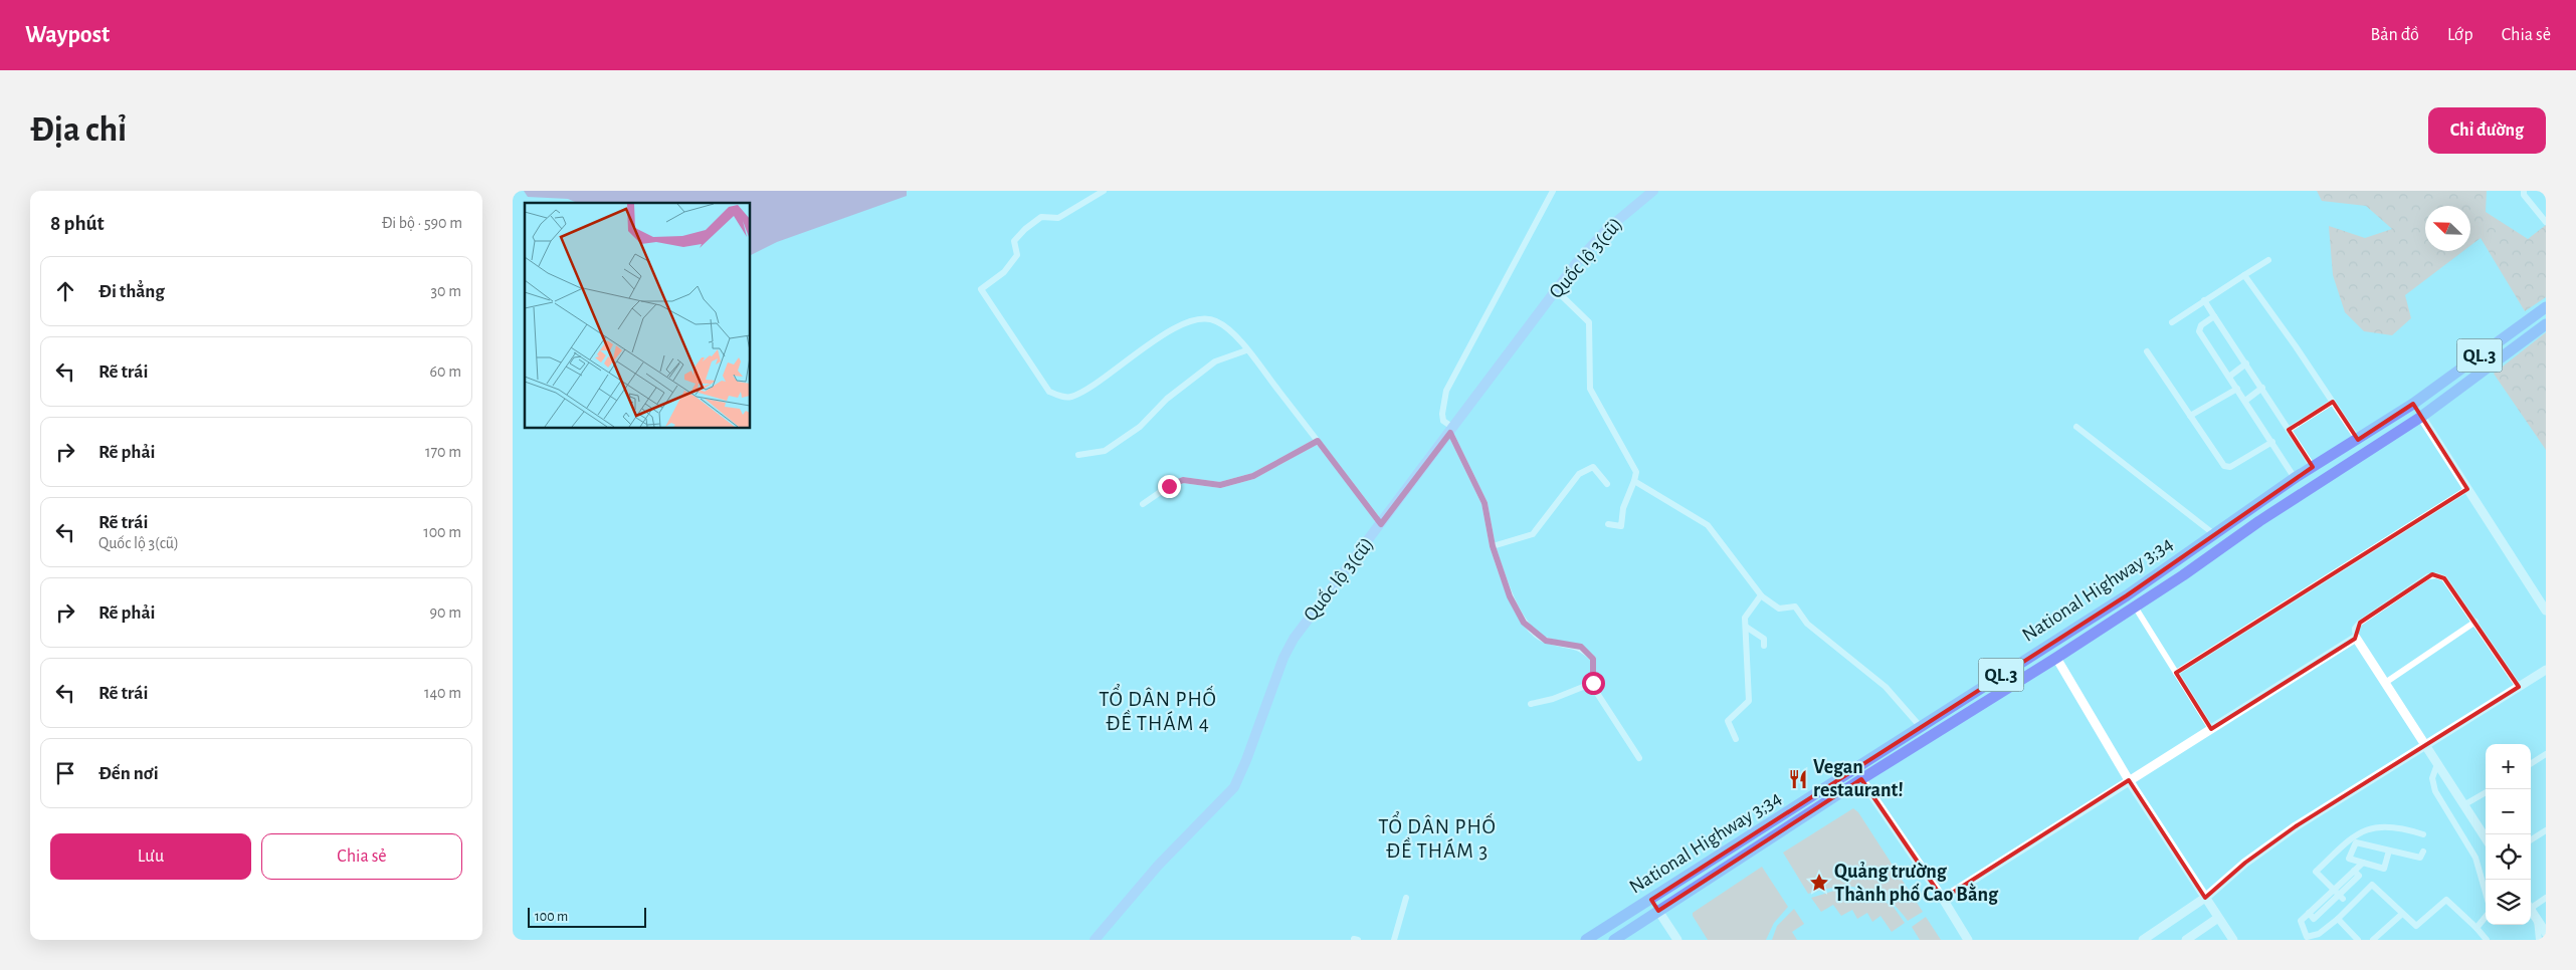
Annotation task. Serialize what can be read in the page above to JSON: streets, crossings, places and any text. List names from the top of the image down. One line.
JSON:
{"streets":{"highway":["QL.3","National Highway 3;34"],"main road":["Quốc lộ 3(cũ)"]},"districts":["TỔ DÂN PHỐ ĐỀ THÁM 4","TỔ DÂN PHỐ ĐỀ THÁM 3"],"places":{"restaurant":["Vegan restaurant!"],"place":["Quảng trường Thành phố Cao Bằng"]},"scale_bar":"100 m","north":"top left","page":{"header":"Waypost","nav":["Bản đồ","Lớp","Chia sẻ"],"buttons":["Chỉ đường",["Lưu","Chia sẻ"]],"title":"Địa chỉ","heading":["8 phút","Đi bộ · 590 m"],"list":[["Đi thẳng","30 m"],["Rẽ trái","60 m"],["Rẽ phải","170 m"],["Rẽ trái","Quốc lộ 3(cũ)","100 m"],["Rẽ phải","90 m"],["Rẽ trái","140 m"],"Đến nơi"],"map_buttons":["+","−"],"scale":"100 m"}}
